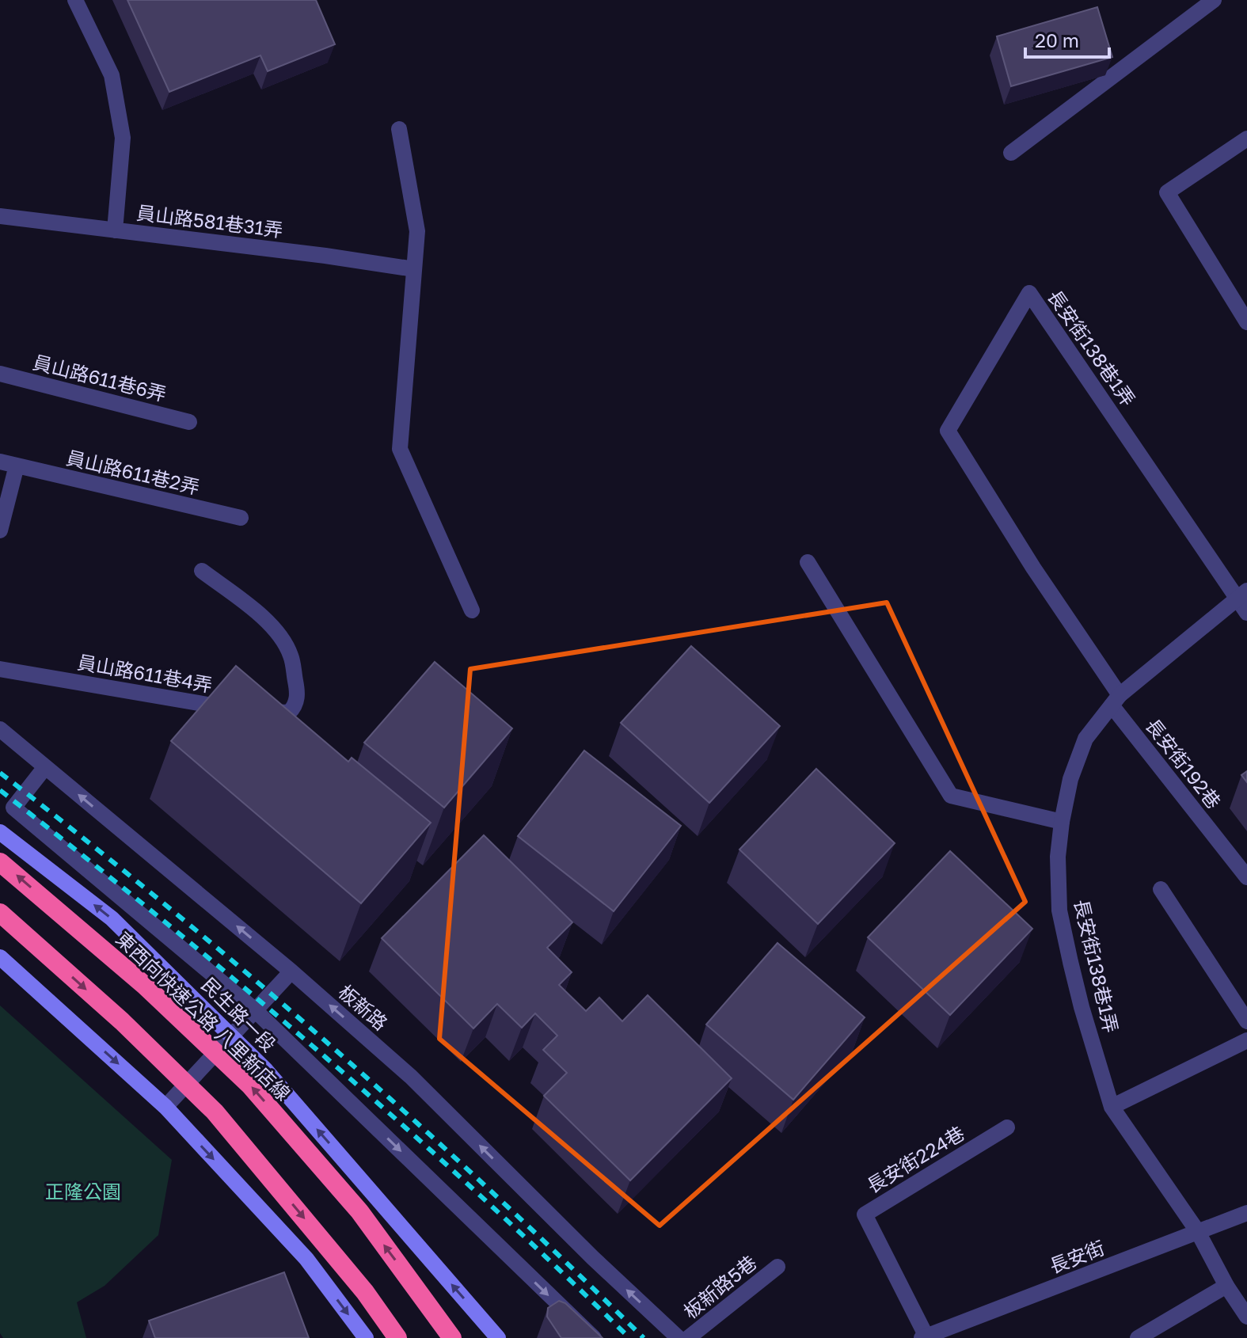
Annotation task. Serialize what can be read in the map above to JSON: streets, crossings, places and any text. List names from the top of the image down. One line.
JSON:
{"streets":{"highway":["東西向快速公路 八里新店線"],"main road":["民生路一段"],"street":["員山路581巷31弄","長安街138巷1弄","員山路611巷6弄","員山路611巷2弄","員山路611巷4弄","長安街192巷","板新路","長安街224巷","長安街","板新路5巷"]},"crossings":[["長安街138巷1弄","長安街192巷"],["長安街138巷1弄","長安街"],["長安街224巷","長安街"]],"parks":["正隆公園"],"scale_bar":"20 m"}
